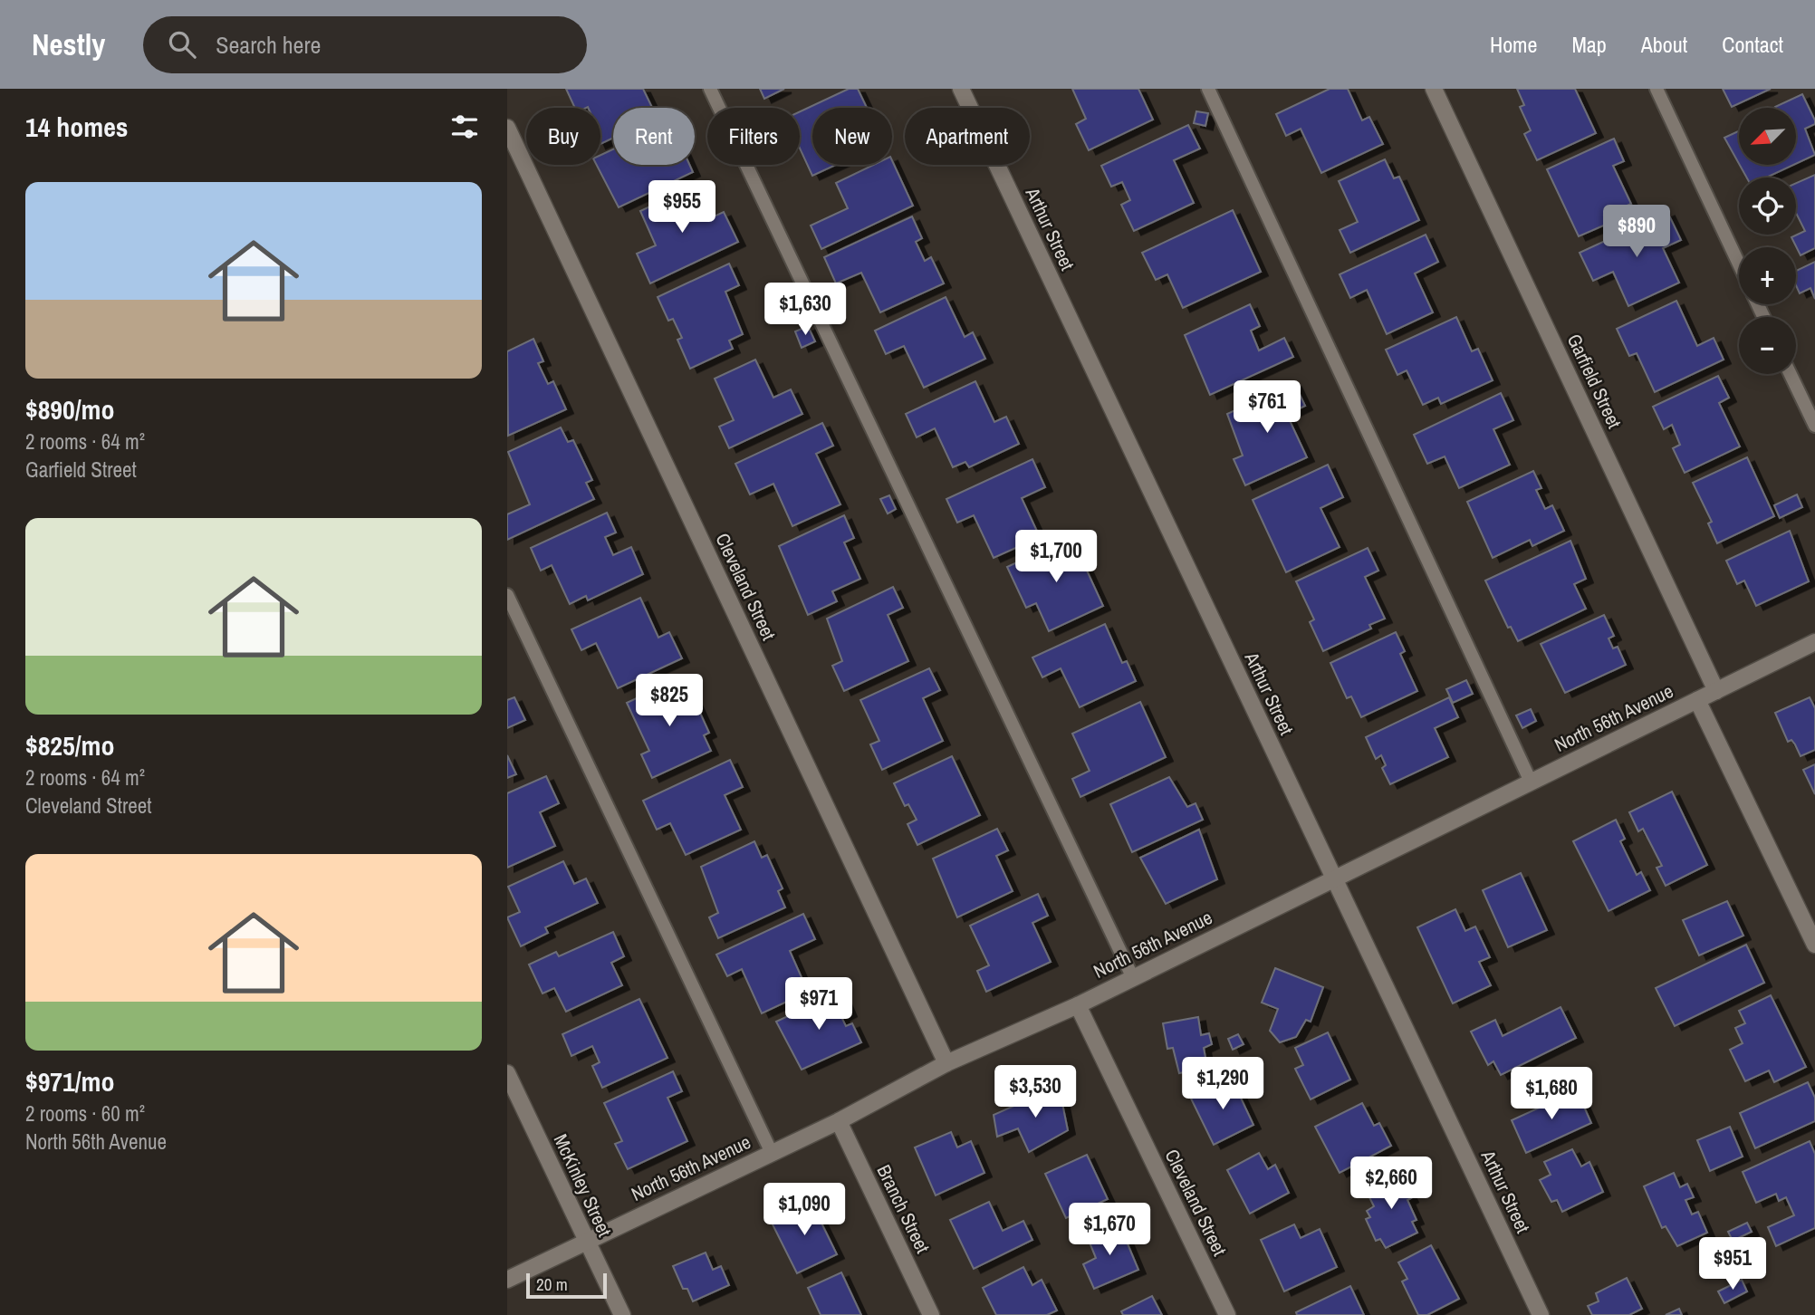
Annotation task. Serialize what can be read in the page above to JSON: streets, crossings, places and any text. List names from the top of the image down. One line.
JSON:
{"streets":{"street":["Arthur Street","Garfield Street","Cleveland Street","North 56th Avenue","McKinley Street","Branch Street"]},"crossings":[["Arthur Street","North 56th Avenue"],["Garfield Street","North 56th Avenue"],["Cleveland Street","North 56th Avenue"],["North 56th Avenue","McKinley Street"],["North 56th Avenue","Branch Street"]],"scale_bar":"20 m","north":"bottom left","page":{"header":"Nestly","search":"Search here","nav":["Home","Map","About","Contact"],"heading":"14 homes","map_buttons":["+","−"],"chip":["Buy","Rent","Filters","New","Apartment"],"list":[{"name":"$890/mo","note":"2 rooms · 64 m² · Garfield Street"},{"name":"$825/mo","note":"2 rooms · 64 m² · Cleveland Street"},{"name":"$971/mo","note":"2 rooms · 60 m² · North 56th Avenue"}],"price":["$955","$890","$1,630","$761","$1,700","$825","$971","$1,290","$3,530","$1,680","$2,660","$1,090","$1,670","$951"],"scale":"20 m"}}
